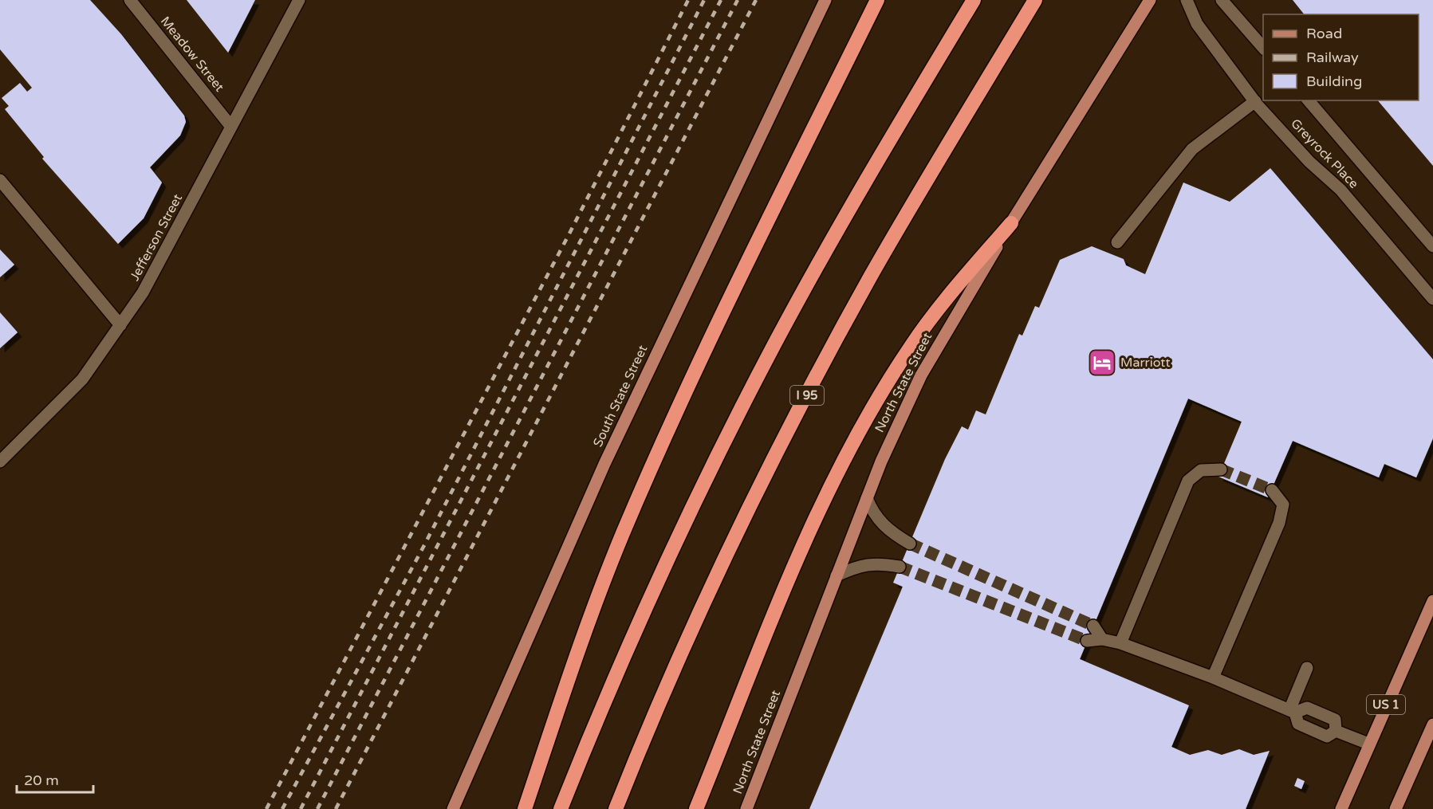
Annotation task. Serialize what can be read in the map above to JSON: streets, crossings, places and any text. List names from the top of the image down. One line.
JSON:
{"streets":{"highway":["I 95"],"main road":["North State Street","South State Street","US 1"],"street":["Meadow Street","Greyrock Place","Jefferson Street"]},"crossings":[["Meadow Street","Jefferson Street"]],"places":{"hotel":["Marriott"]},"legend":["Road","Railway","Building"],"scale_bar":"20 m"}
